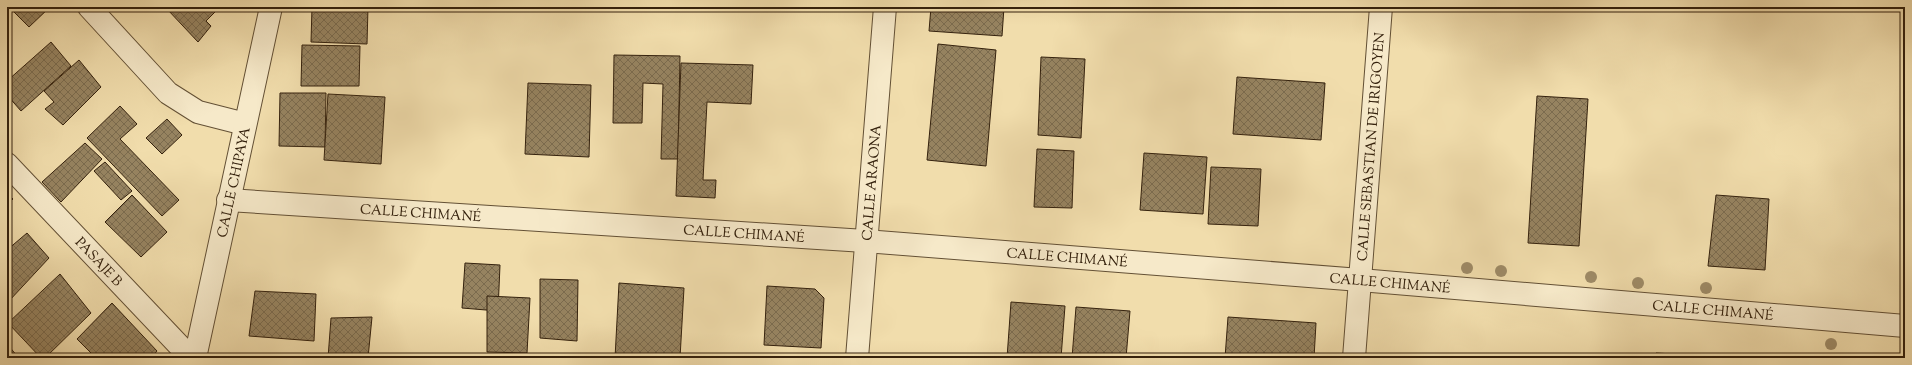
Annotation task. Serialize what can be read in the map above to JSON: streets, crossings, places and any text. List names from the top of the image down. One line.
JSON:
{"streets":{"street":["CALLE SEBASTIAN DE IRIGOYEN","CALLE CHIPAYA","CALLE ARAONA","CALLE CHIMANÉ","PASAJE B"]},"crossings":[["CALLE SEBASTIAN DE IRIGOYEN","CALLE CHIMANÉ"],["CALLE CHIPAYA","CALLE CHIMANÉ"],["CALLE ARAONA","CALLE CHIMANÉ"]]}
